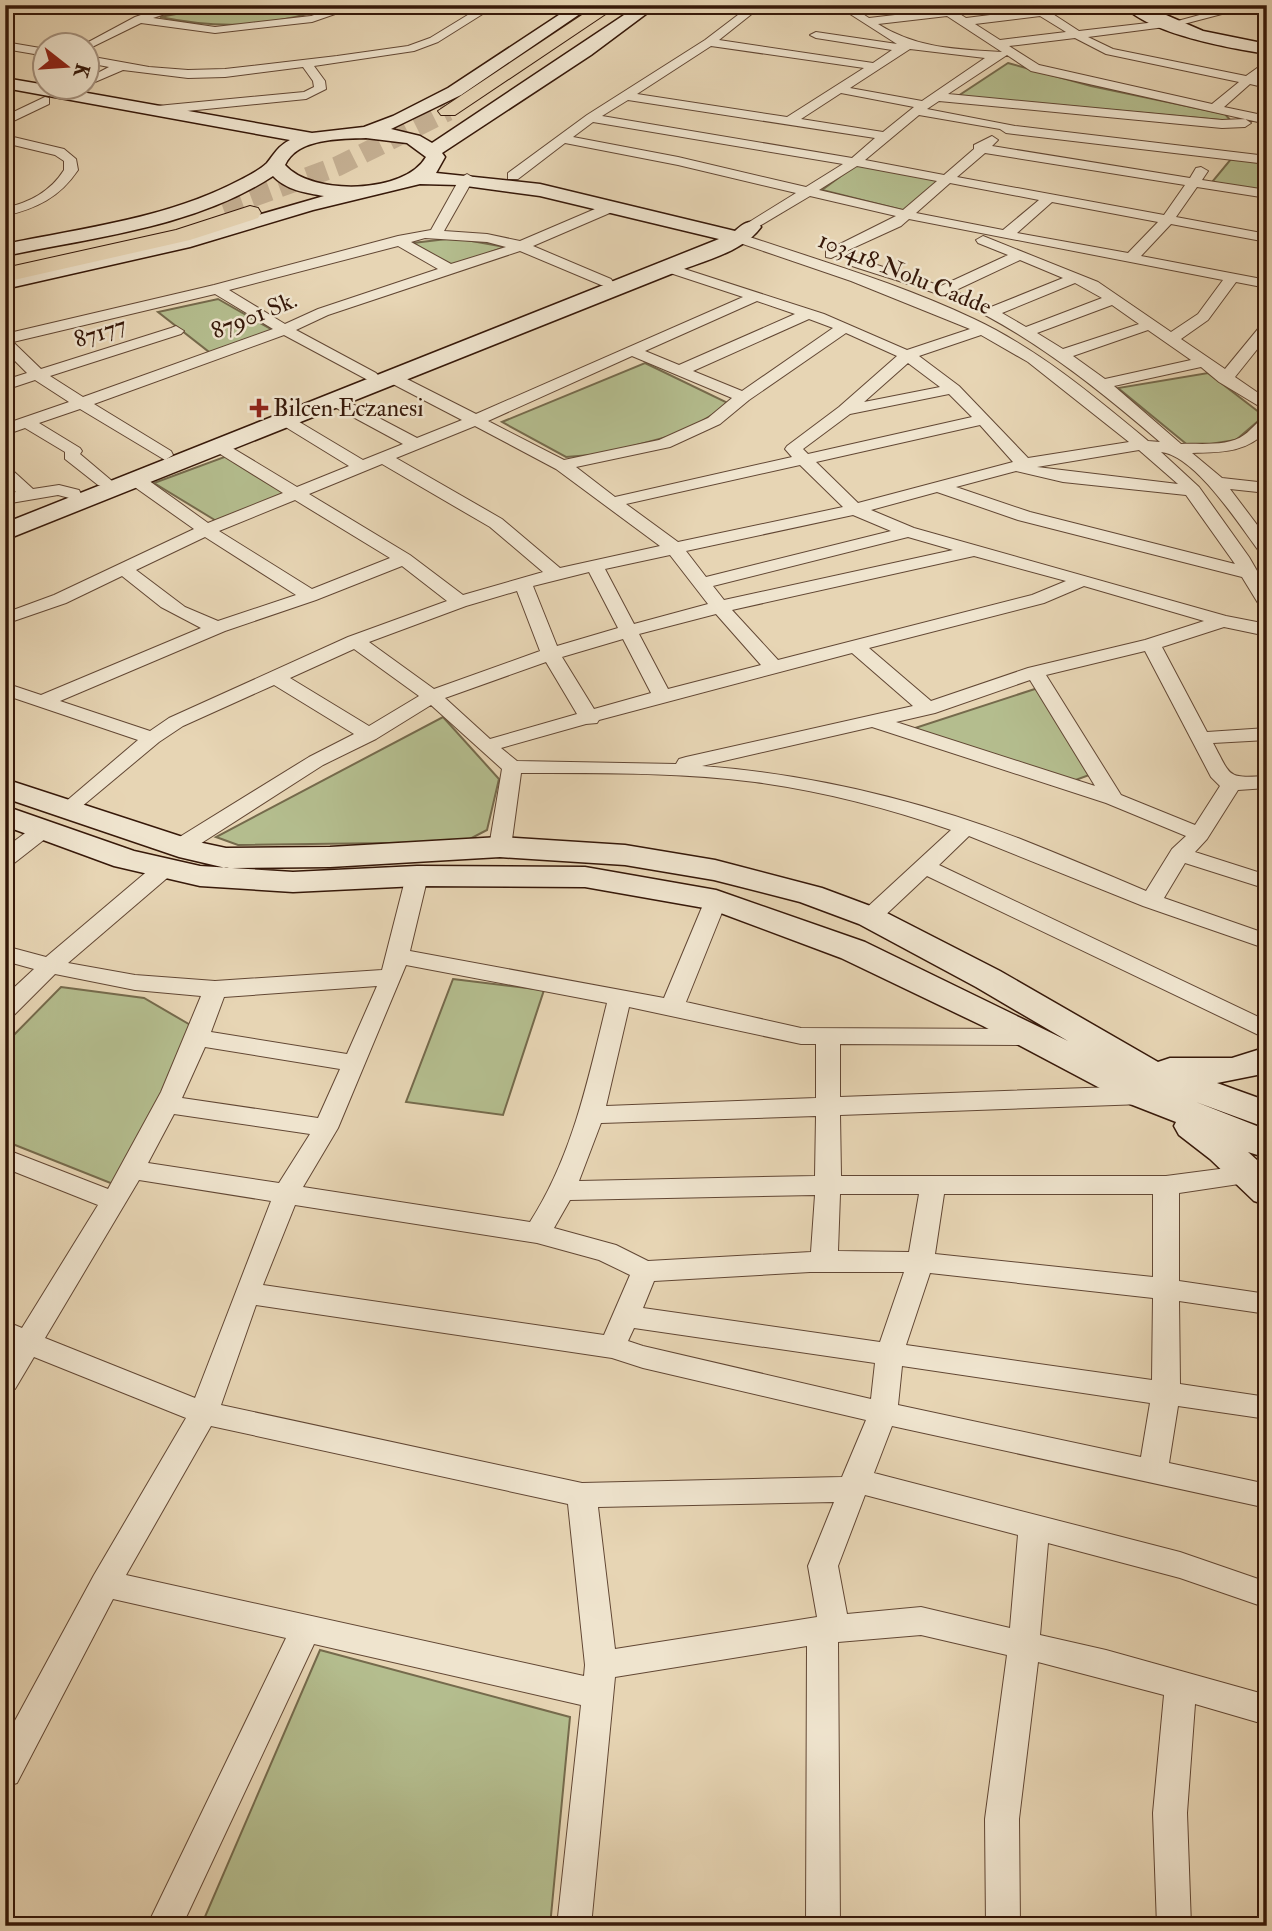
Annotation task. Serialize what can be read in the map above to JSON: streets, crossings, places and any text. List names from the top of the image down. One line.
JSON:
{"streets":{"street":["103418 Nolu Cadde","87901 Sk.","87177"]},"crossings":[["103418 Nolu Cadde","87901 Sk."]],"places":{"health":["Bilcen Eczanesi"]},"north":"right"}
